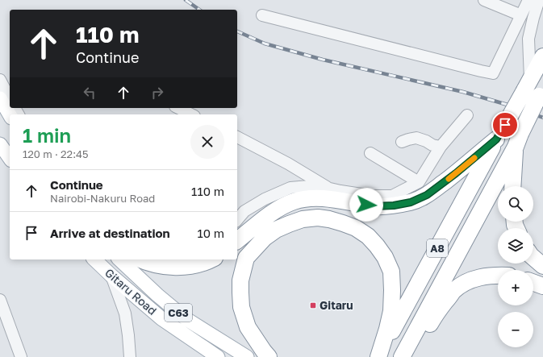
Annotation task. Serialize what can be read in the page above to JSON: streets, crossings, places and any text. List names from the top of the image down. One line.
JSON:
{"streets":{"highway":["A8"],"main road":["Gitaru Road","C63"]},"places":{"transit":["Gitaru"]},"page":{"turn":["110 m","Continue"],"heading":["1 min","120 m · 22:45"],"list":[{"name":"Continue","note":"Nairobi-Nakuru Road","value":"110 m"},{"name":"Arrive at destination","value":"10 m"}],"map_buttons":["+","−"]}}
